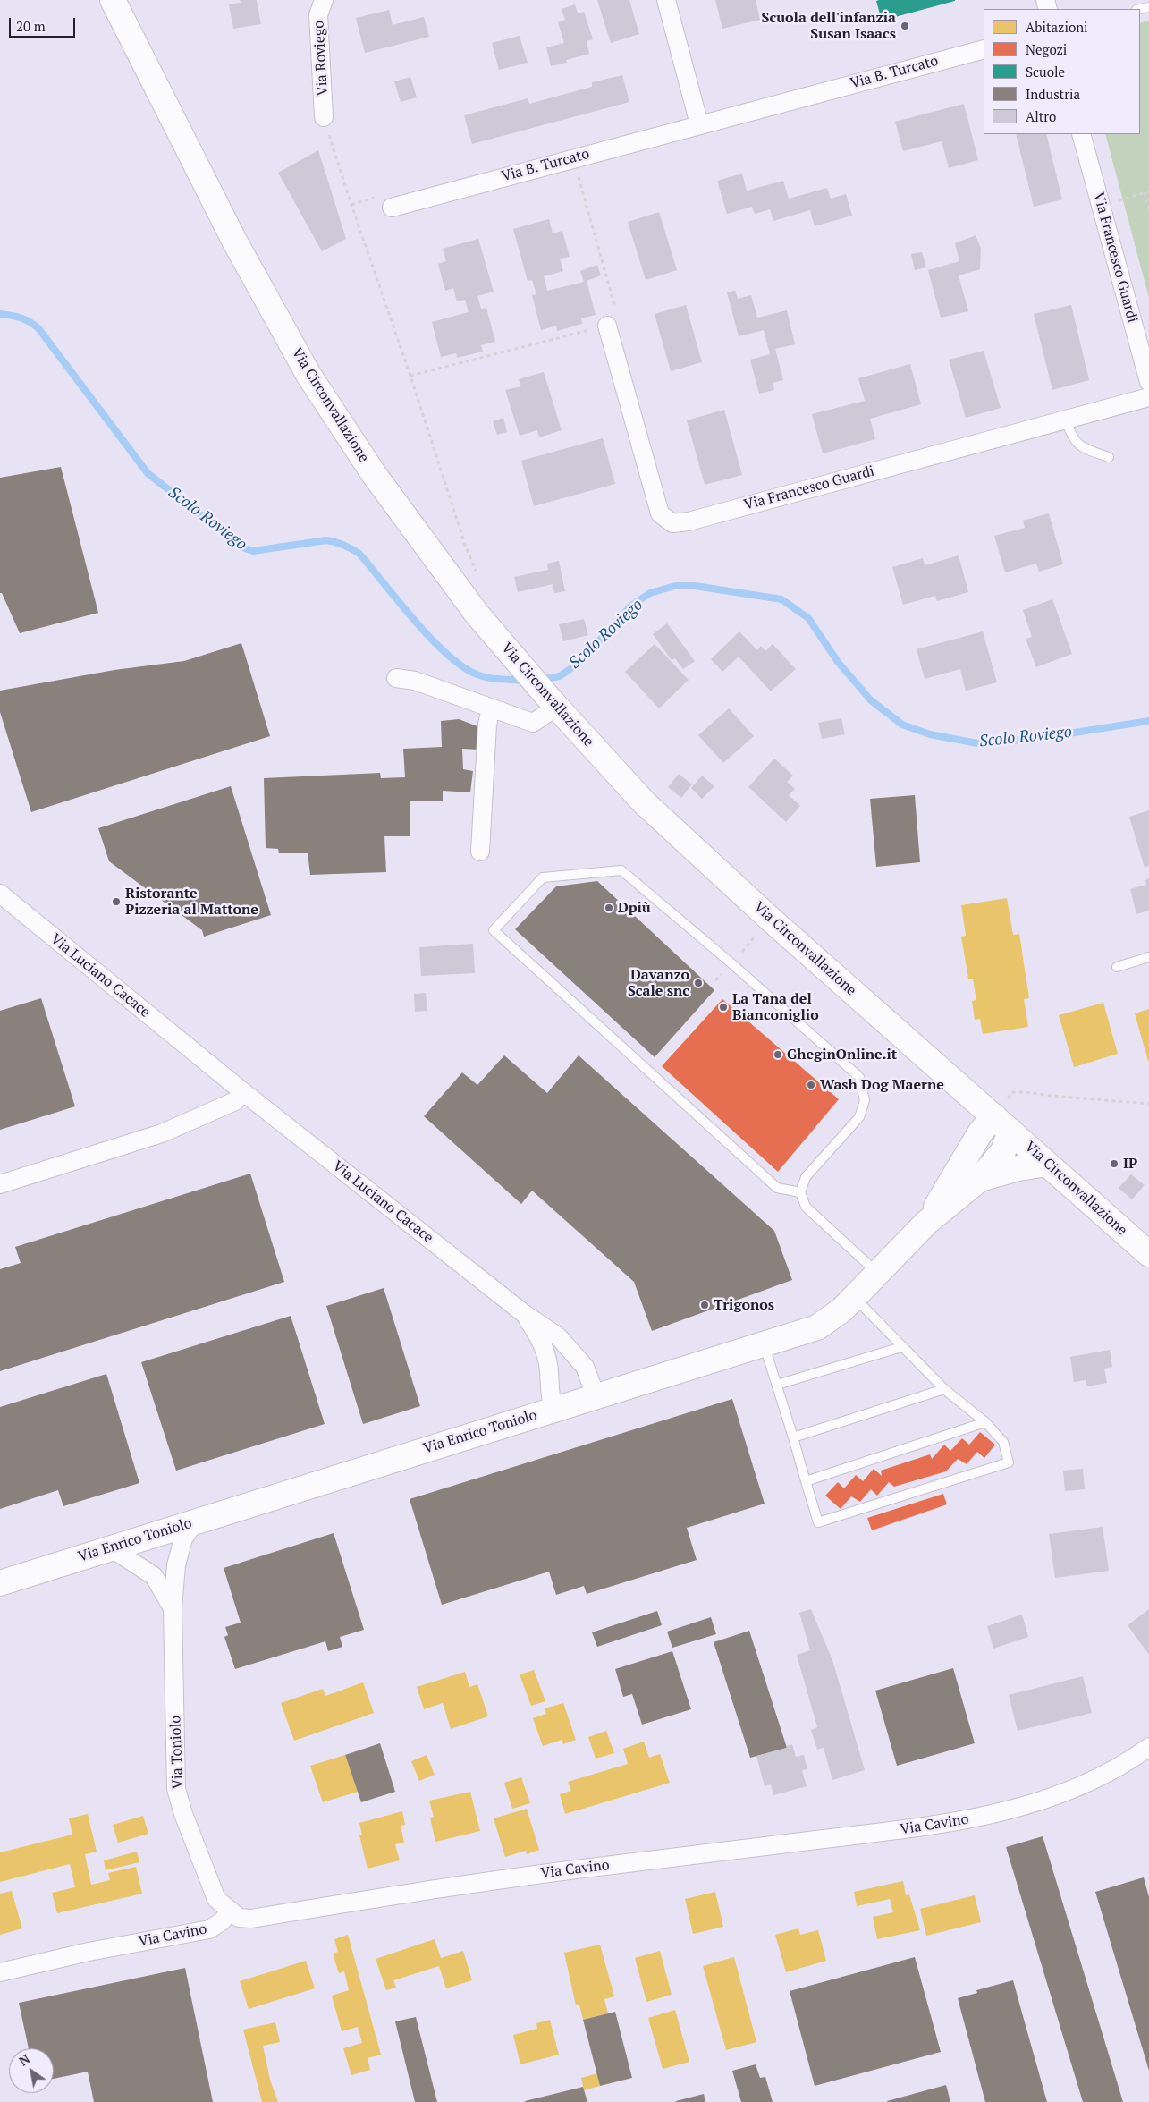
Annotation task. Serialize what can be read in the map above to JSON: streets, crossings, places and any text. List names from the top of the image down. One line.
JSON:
{"streets":{"main road":["Via Circonvallazione","Via Enrico Toniolo"],"street":["Via Roviego","Via B. Turcato","Via Francesco Guardi","Via Luciano Cacace","Via Toniolo","Via Cavino"]},"crossings":[["Via Circonvallazione","Via Enrico Toniolo"],["Via Luciano Cacace","Via Enrico Toniolo"],["Via Enrico Toniolo","Via Toniolo"],["Via Toniolo","Via Cavino"]],"water":["Scolo Roviego"],"places":["Scuola dell'infanzia Susan Isaacs","Ristorante Pizzeria al Mattone","Dpiù","Davanzo Scale snc","La Tana del Bianconiglio","GheginOnline.it","Wash Dog Maerne","IP","Trigonos"],"legend":["Abitazioni","Negozi","Scuole","Industria","Altro"],"scale_bar":"20 m","north":"top left"}
